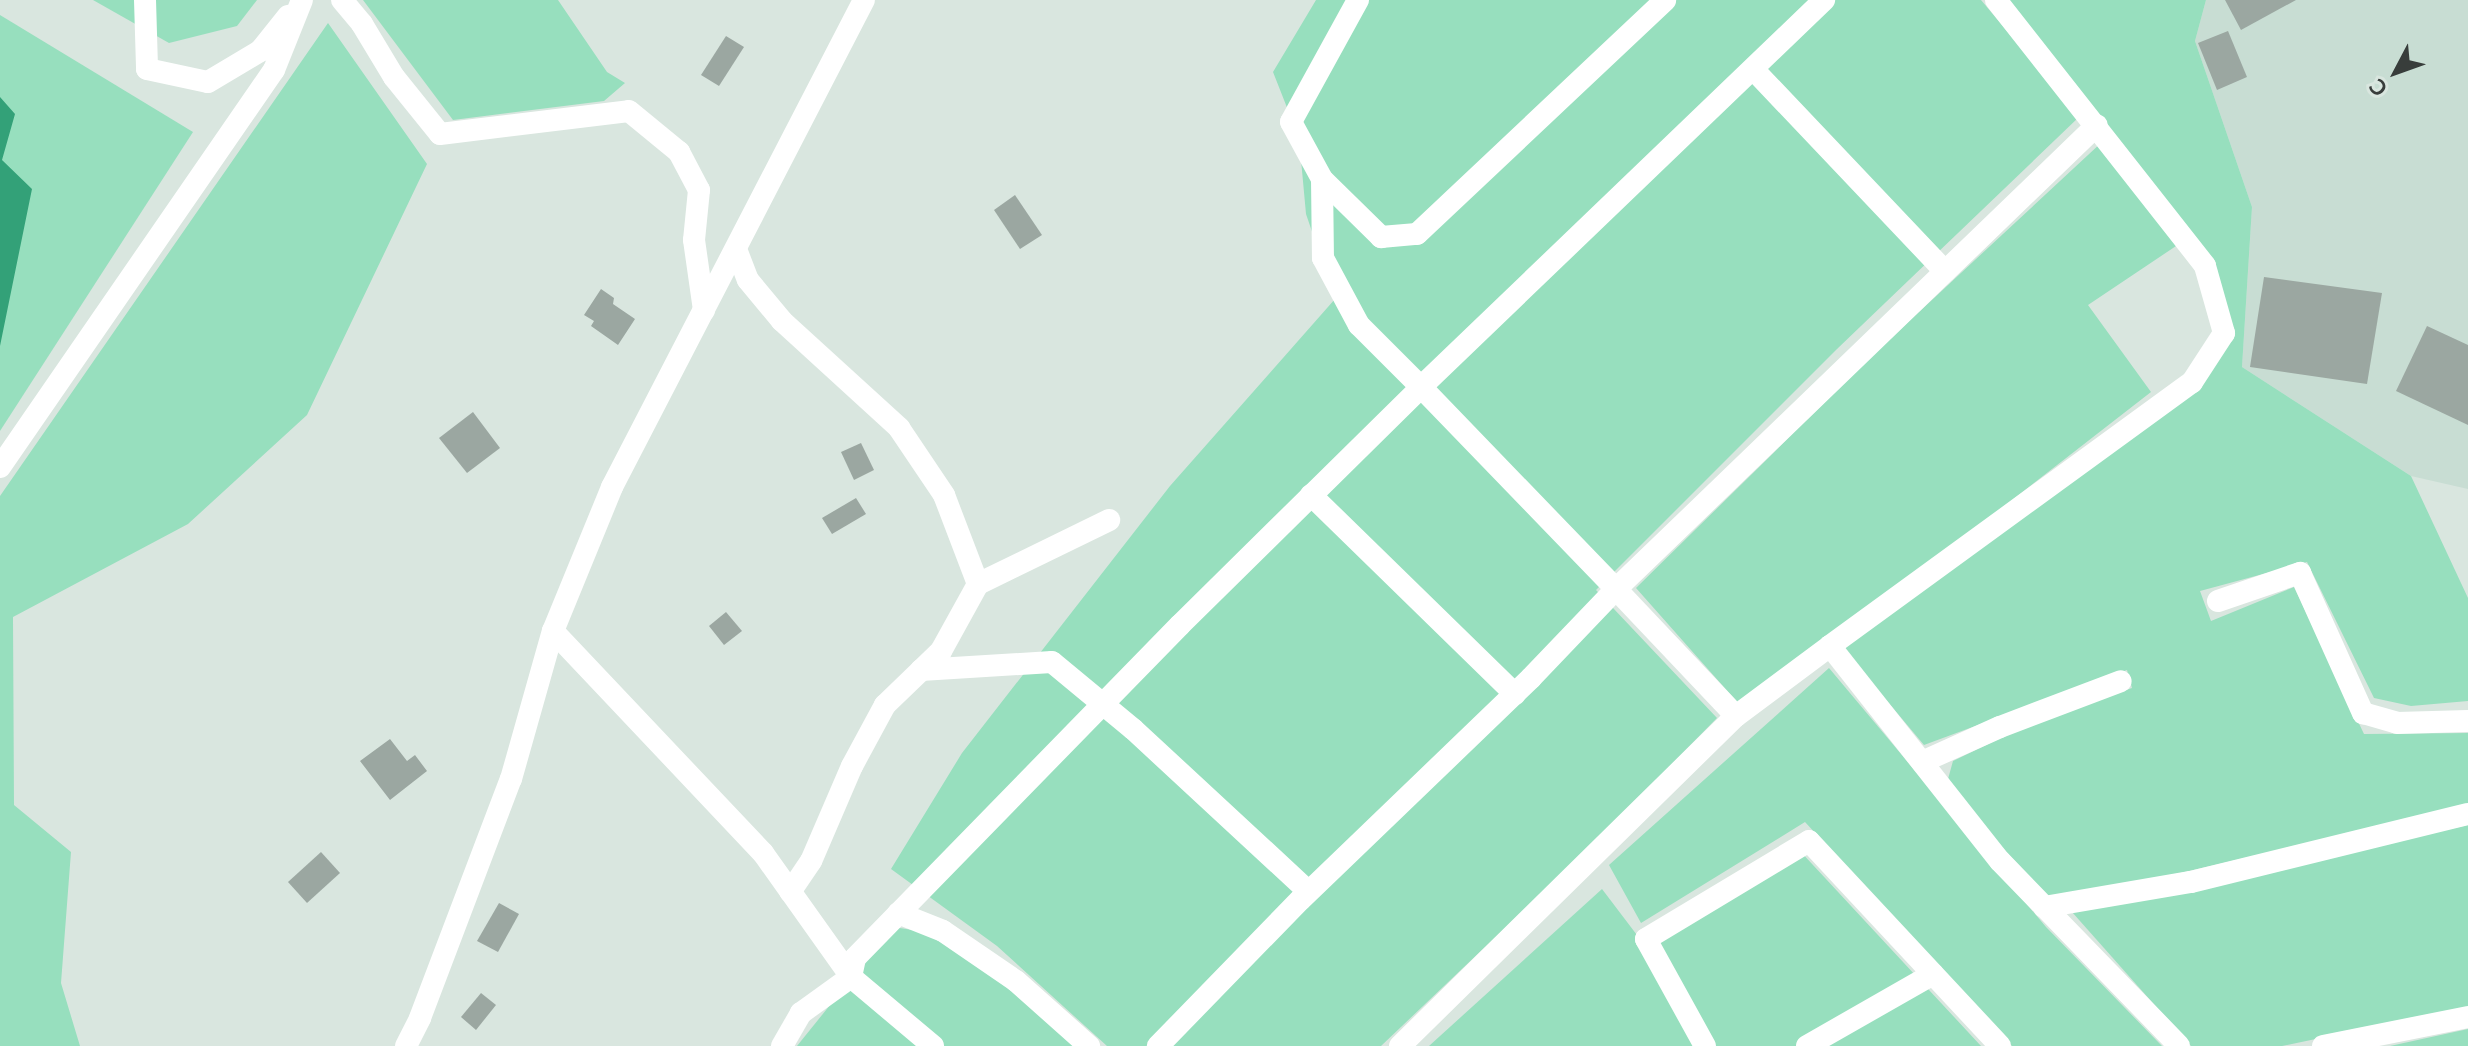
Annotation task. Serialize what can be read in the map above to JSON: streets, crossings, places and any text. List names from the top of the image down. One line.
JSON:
{"north":"bottom left"}
